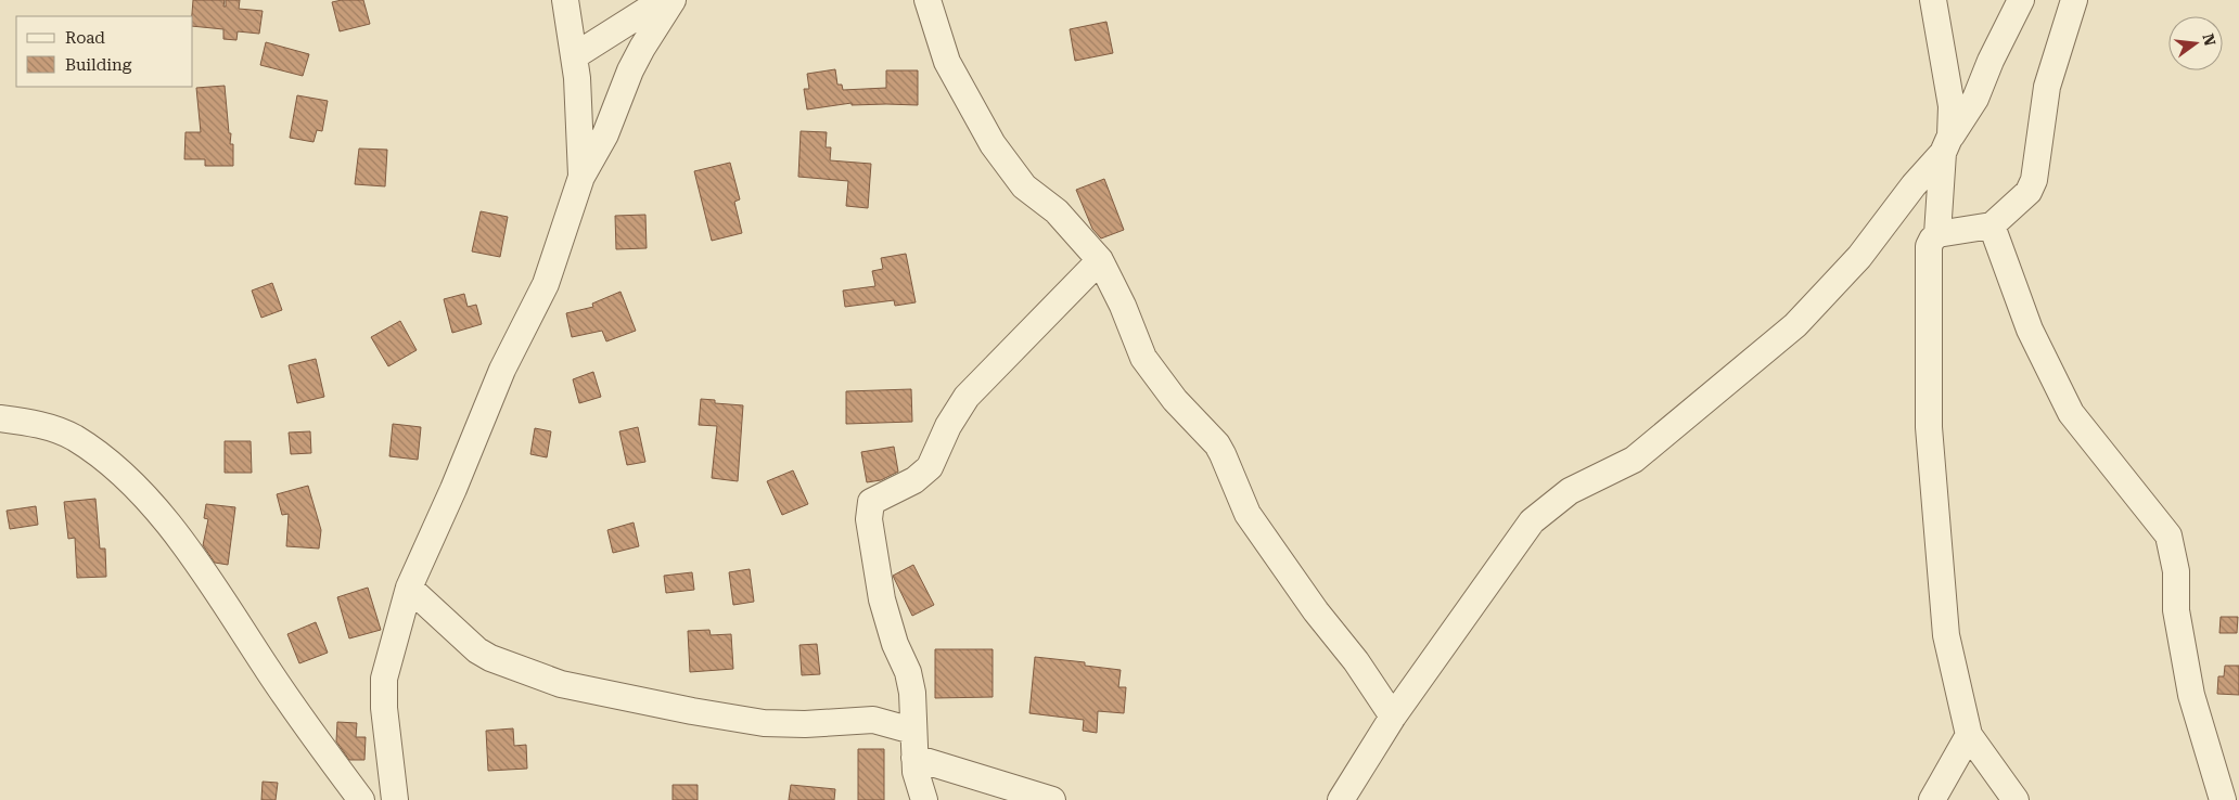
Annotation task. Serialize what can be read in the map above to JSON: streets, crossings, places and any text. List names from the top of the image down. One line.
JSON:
{"legend":["Road","Building"],"north":"right"}
